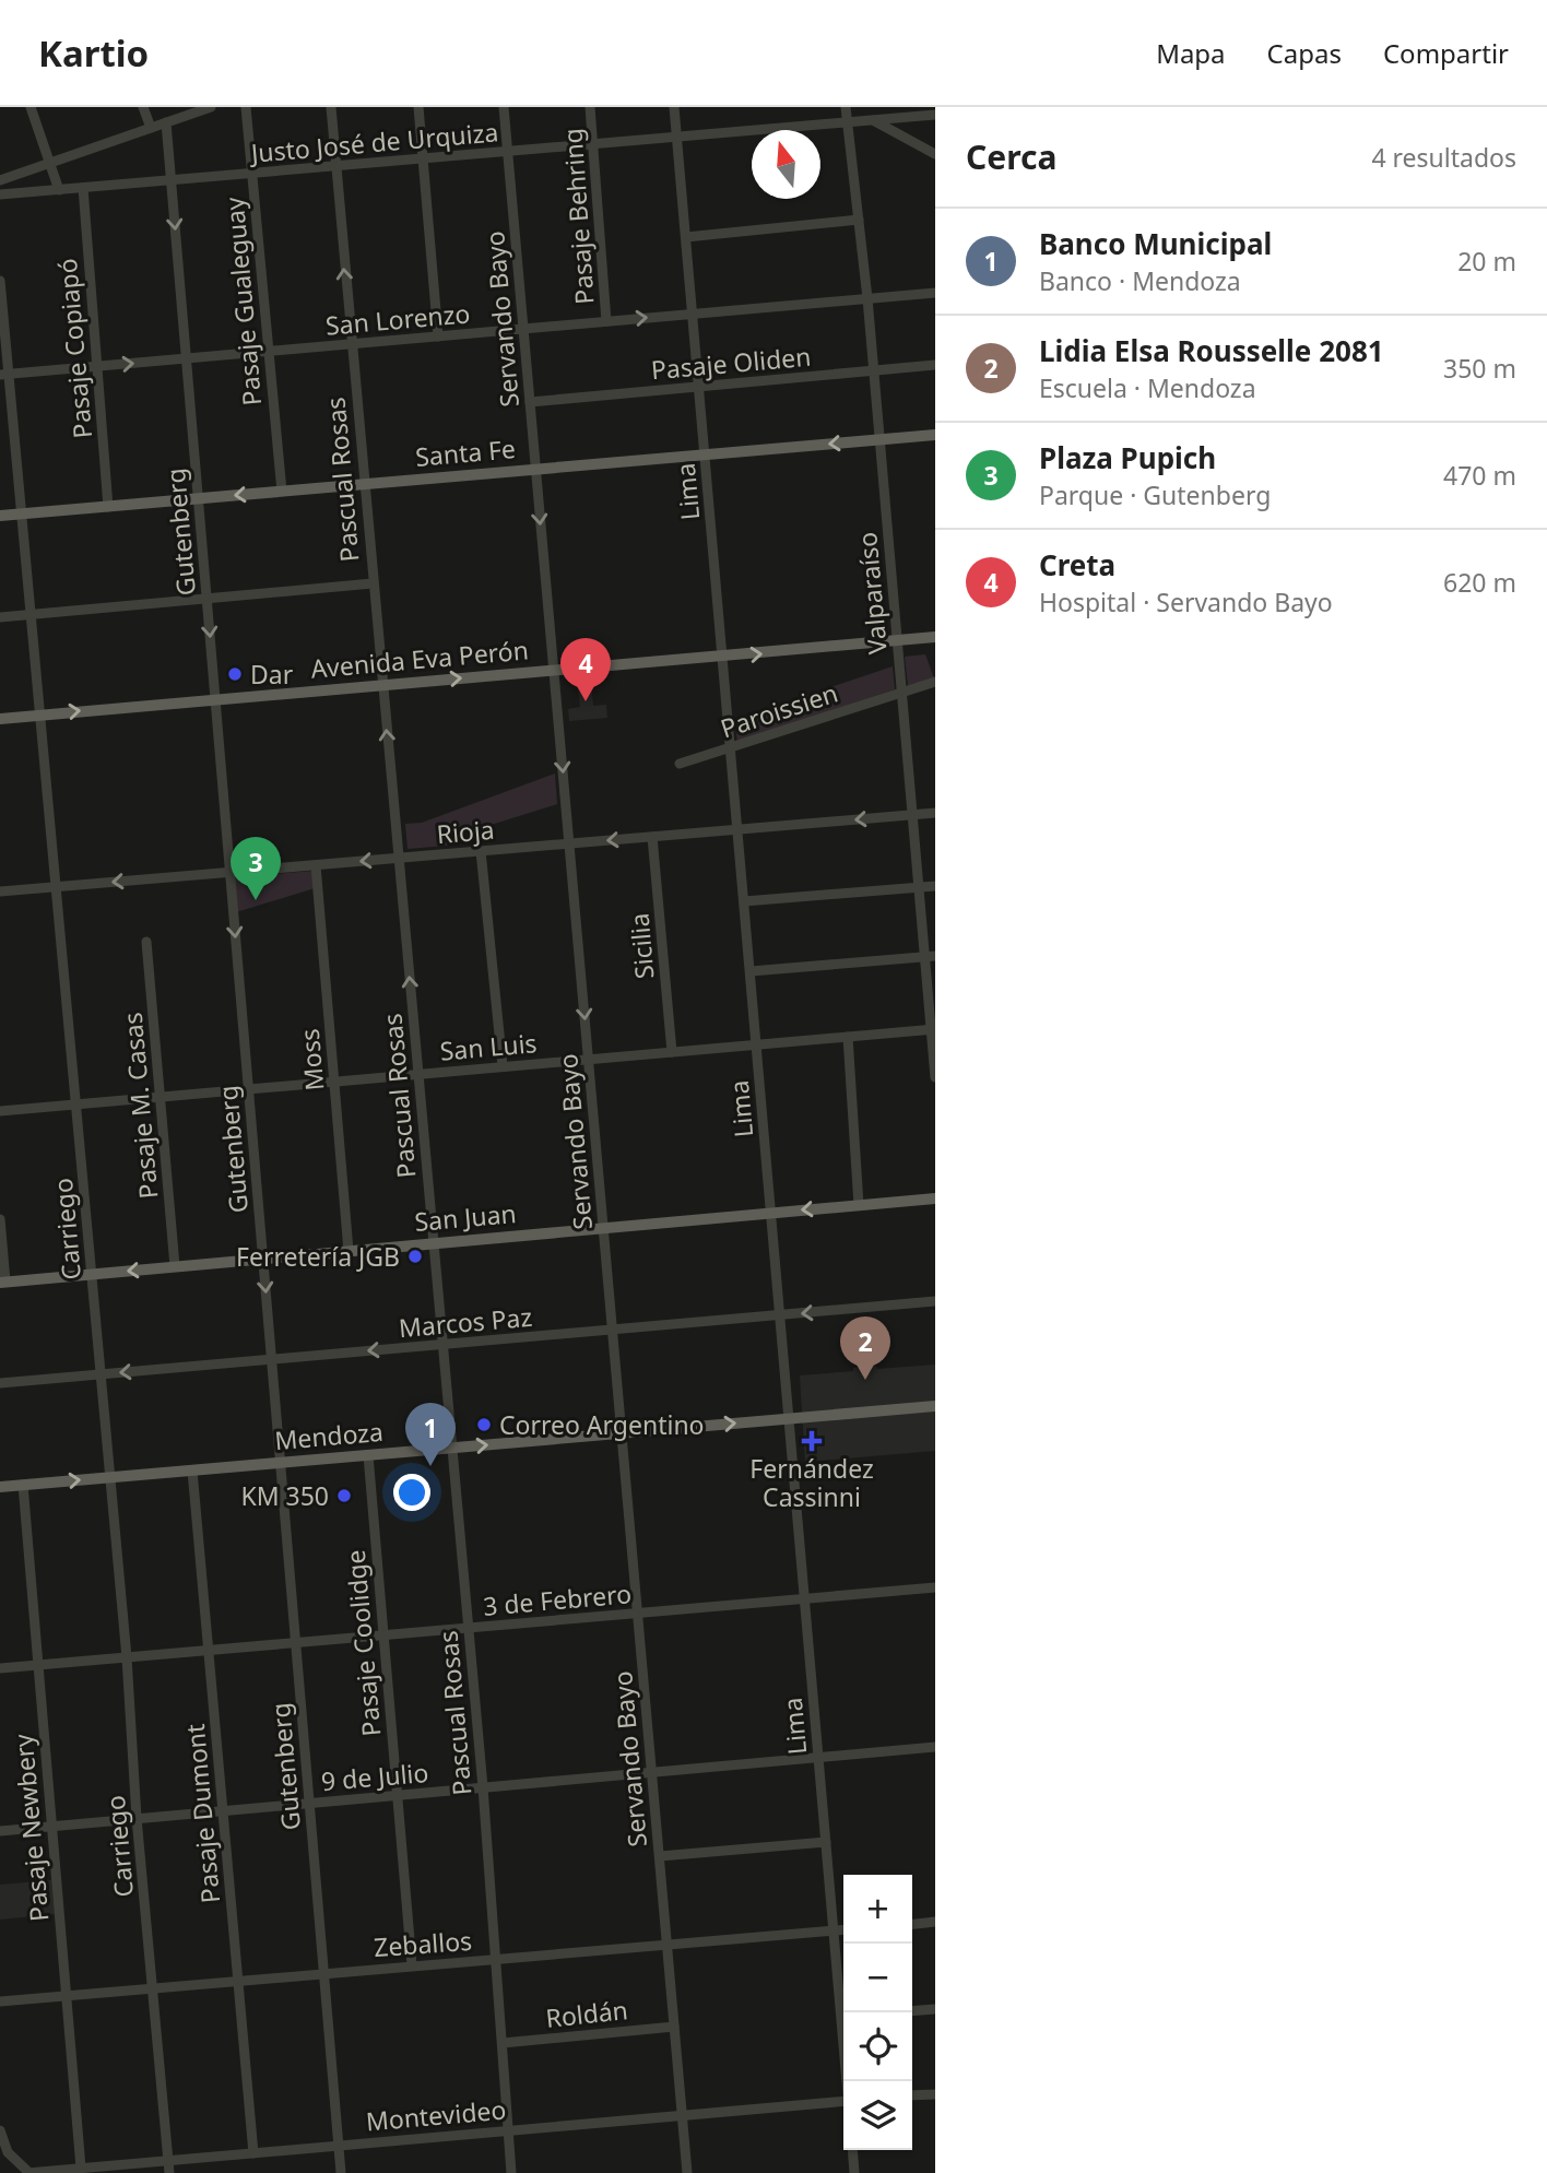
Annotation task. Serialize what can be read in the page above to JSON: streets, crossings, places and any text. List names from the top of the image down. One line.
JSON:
{"streets":{"main road":["Santa Fe","Avenida Eva Perón","San Juan","Mendoza"],"street":["Justo José de Urquiza","Pasaje Behring","Pasaje Gualeguay","San Lorenzo","Servando Bayo","Pasaje Copiapó","Pasaje Oliden","Pascual Rosas","Lima","Gutenberg","Valparaíso","Paroissien","Rioja","Sicilia","San Luis","Moss","Pasaje M. Casas","Carriego","Marcos Paz","3 de Febrero","Pasaje Coolidge","9 de Julio","Pasaje Dumont","Pasaje Newbery","Zeballos","Roldán","Montevideo"]},"crossings":[["Justo José de Urquiza","Pasaje Behring"],["Justo José de Urquiza","Pasaje Gualeguay"],["Justo José de Urquiza","Servando Bayo"],["Justo José de Urquiza","Pasaje Copiapó"],["Justo José de Urquiza","Pascual Rosas"],["Justo José de Urquiza","Lima"],["Justo José de Urquiza","Gutenberg"],["Justo José de Urquiza","Valparaíso"],["Pasaje Behring","San Lorenzo"],["Pasaje Gualeguay","San Lorenzo"],["Pasaje Gualeguay","Santa Fe"],["San Lorenzo","Servando Bayo"],["San Lorenzo","Pasaje Copiapó"],["San Lorenzo","Pascual Rosas"],["San Lorenzo","Lima"],["San Lorenzo","Gutenberg"],["San Lorenzo","Valparaíso"],["San Lorenzo","Carriego"],["Servando Bayo","Pasaje Oliden"],["Servando Bayo","Santa Fe"],["Servando Bayo","Avenida Eva Perón"],["Servando Bayo","Rioja"],["Servando Bayo","San Luis"],["Servando Bayo","San Juan"],["Servando Bayo","Marcos Paz"],["Servando Bayo","Mendoza"],["Servando Bayo","3 de Febrero"],["Servando Bayo","9 de Julio"],["Servando Bayo","Zeballos"],["Servando Bayo","Roldán"],["Servando Bayo","Montevideo"],["Pasaje Copiapó","Santa Fe"],["Pasaje Oliden","Lima"],["Pasaje Oliden","Valparaíso"],["Santa Fe","Pascual Rosas"],["Santa Fe","Lima"],["Santa Fe","Gutenberg"],["Santa Fe","Valparaíso"],["Santa Fe","Carriego"],["Pascual Rosas","Avenida Eva Perón"],["Pascual Rosas","Rioja"],["Pascual Rosas","San Luis"],["Pascual Rosas","San Juan"],["Pascual Rosas","Marcos Paz"],["Pascual Rosas","Mendoza"],["Pascual Rosas","3 de Febrero"],["Pascual Rosas","9 de Julio"],["Pascual Rosas","Zeballos"],["Pascual Rosas","Roldán"],["Pascual Rosas","Montevideo"],["Lima","Avenida Eva Perón"],["Lima","Paroissien"],["Lima","Rioja"],["Lima","San Luis"],["Lima","San Juan"],["Lima","Marcos Paz"],["Lima","Mendoza"],["Lima","3 de Febrero"],["Lima","9 de Julio"],["Lima","Zeballos"],["Gutenberg","Avenida Eva Perón"],["Gutenberg","Rioja"],["Gutenberg","San Luis"],["Gutenberg","San Juan"],["Gutenberg","Marcos Paz"],["Gutenberg","Mendoza"],["Gutenberg","3 de Febrero"],["Gutenberg","9 de Julio"],["Gutenberg","Zeballos"],["Gutenberg","Montevideo"],["Valparaíso","Avenida Eva Perón"],["Valparaíso","Paroissien"],["Valparaíso","Rioja"],["Valparaíso","San Luis"],["Avenida Eva Perón","Carriego"],["Rioja","Sicilia"],["Rioja","Moss"],["Rioja","Carriego"],["Sicilia","San Luis"],["San Luis","Moss"],["San Luis","Pasaje M. Casas"],["San Luis","Carriego"],["Moss","San Juan"],["Pasaje M. Casas","San Juan"],["San Juan","Carriego"],["Carriego","Marcos Paz"],["Carriego","Mendoza"],["Carriego","3 de Febrero"],["Carriego","9 de Julio"],["Carriego","Zeballos"],["Carriego","Montevideo"],["Mendoza","Pasaje Coolidge"],["Mendoza","Pasaje Dumont"],["Mendoza","Pasaje Newbery"],["3 de Febrero","Pasaje Coolidge"],["3 de Febrero","Pasaje Dumont"],["3 de Febrero","Pasaje Newbery"],["Pasaje Coolidge","9 de Julio"],["Pasaje Coolidge","Zeballos"],["9 de Julio","Pasaje Dumont"],["9 de Julio","Pasaje Newbery"],["Pasaje Dumont","Zeballos"],["Pasaje Dumont","Montevideo"],["Pasaje Newbery","Zeballos"],["Pasaje Newbery","Montevideo"]],"one_way":["Avenida Eva Perón","Marcos Paz","Mendoza"],"places":{"other":["Dar","Ferretería JGB","Correo Argentino","KM 350"],"health":["Fernández Cassinni"]},"north":"top","page":{"header":"Kartio","nav":["Mapa","Capas","Compartir"],"heading":["Cerca","4 resultados"],"list":[{"mark":"1","name":"Banco Municipal","note":"Banco · Mendoza","value":"20 m"},{"mark":"2","name":"Lidia Elsa Rousselle 2081","note":"Escuela · Mendoza","value":"350 m"},{"mark":"3","name":"Plaza Pupich","note":"Parque · Gutenberg","value":"470 m"},{"mark":"4","name":"Creta","note":"Hospital · Servando Bayo","value":"620 m"}],"pins":["4","3","2","1"],"map_buttons":["+","−"]}}
